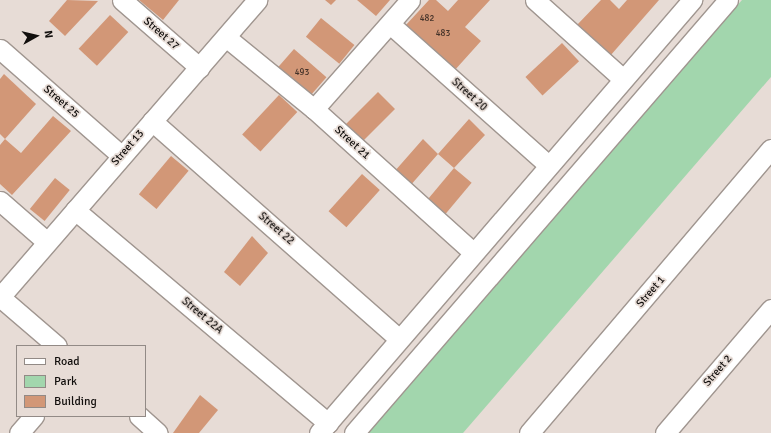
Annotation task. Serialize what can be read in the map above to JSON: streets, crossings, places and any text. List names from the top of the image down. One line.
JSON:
{"streets":{"street":["Street 27","Street 20","Street 25","Street 21","Street 13","Street 22","Street 1","Street 22A","Street 2"]},"crossings":[["Street 27","Street 13"],["Street 25","Street 13"],["Street 21","Street 13"],["Street 13","Street 22"],["Street 13","Street 22A"]],"house_numbers":["482","483","493"],"legend":["Road","Park","Building"],"north":"right"}
